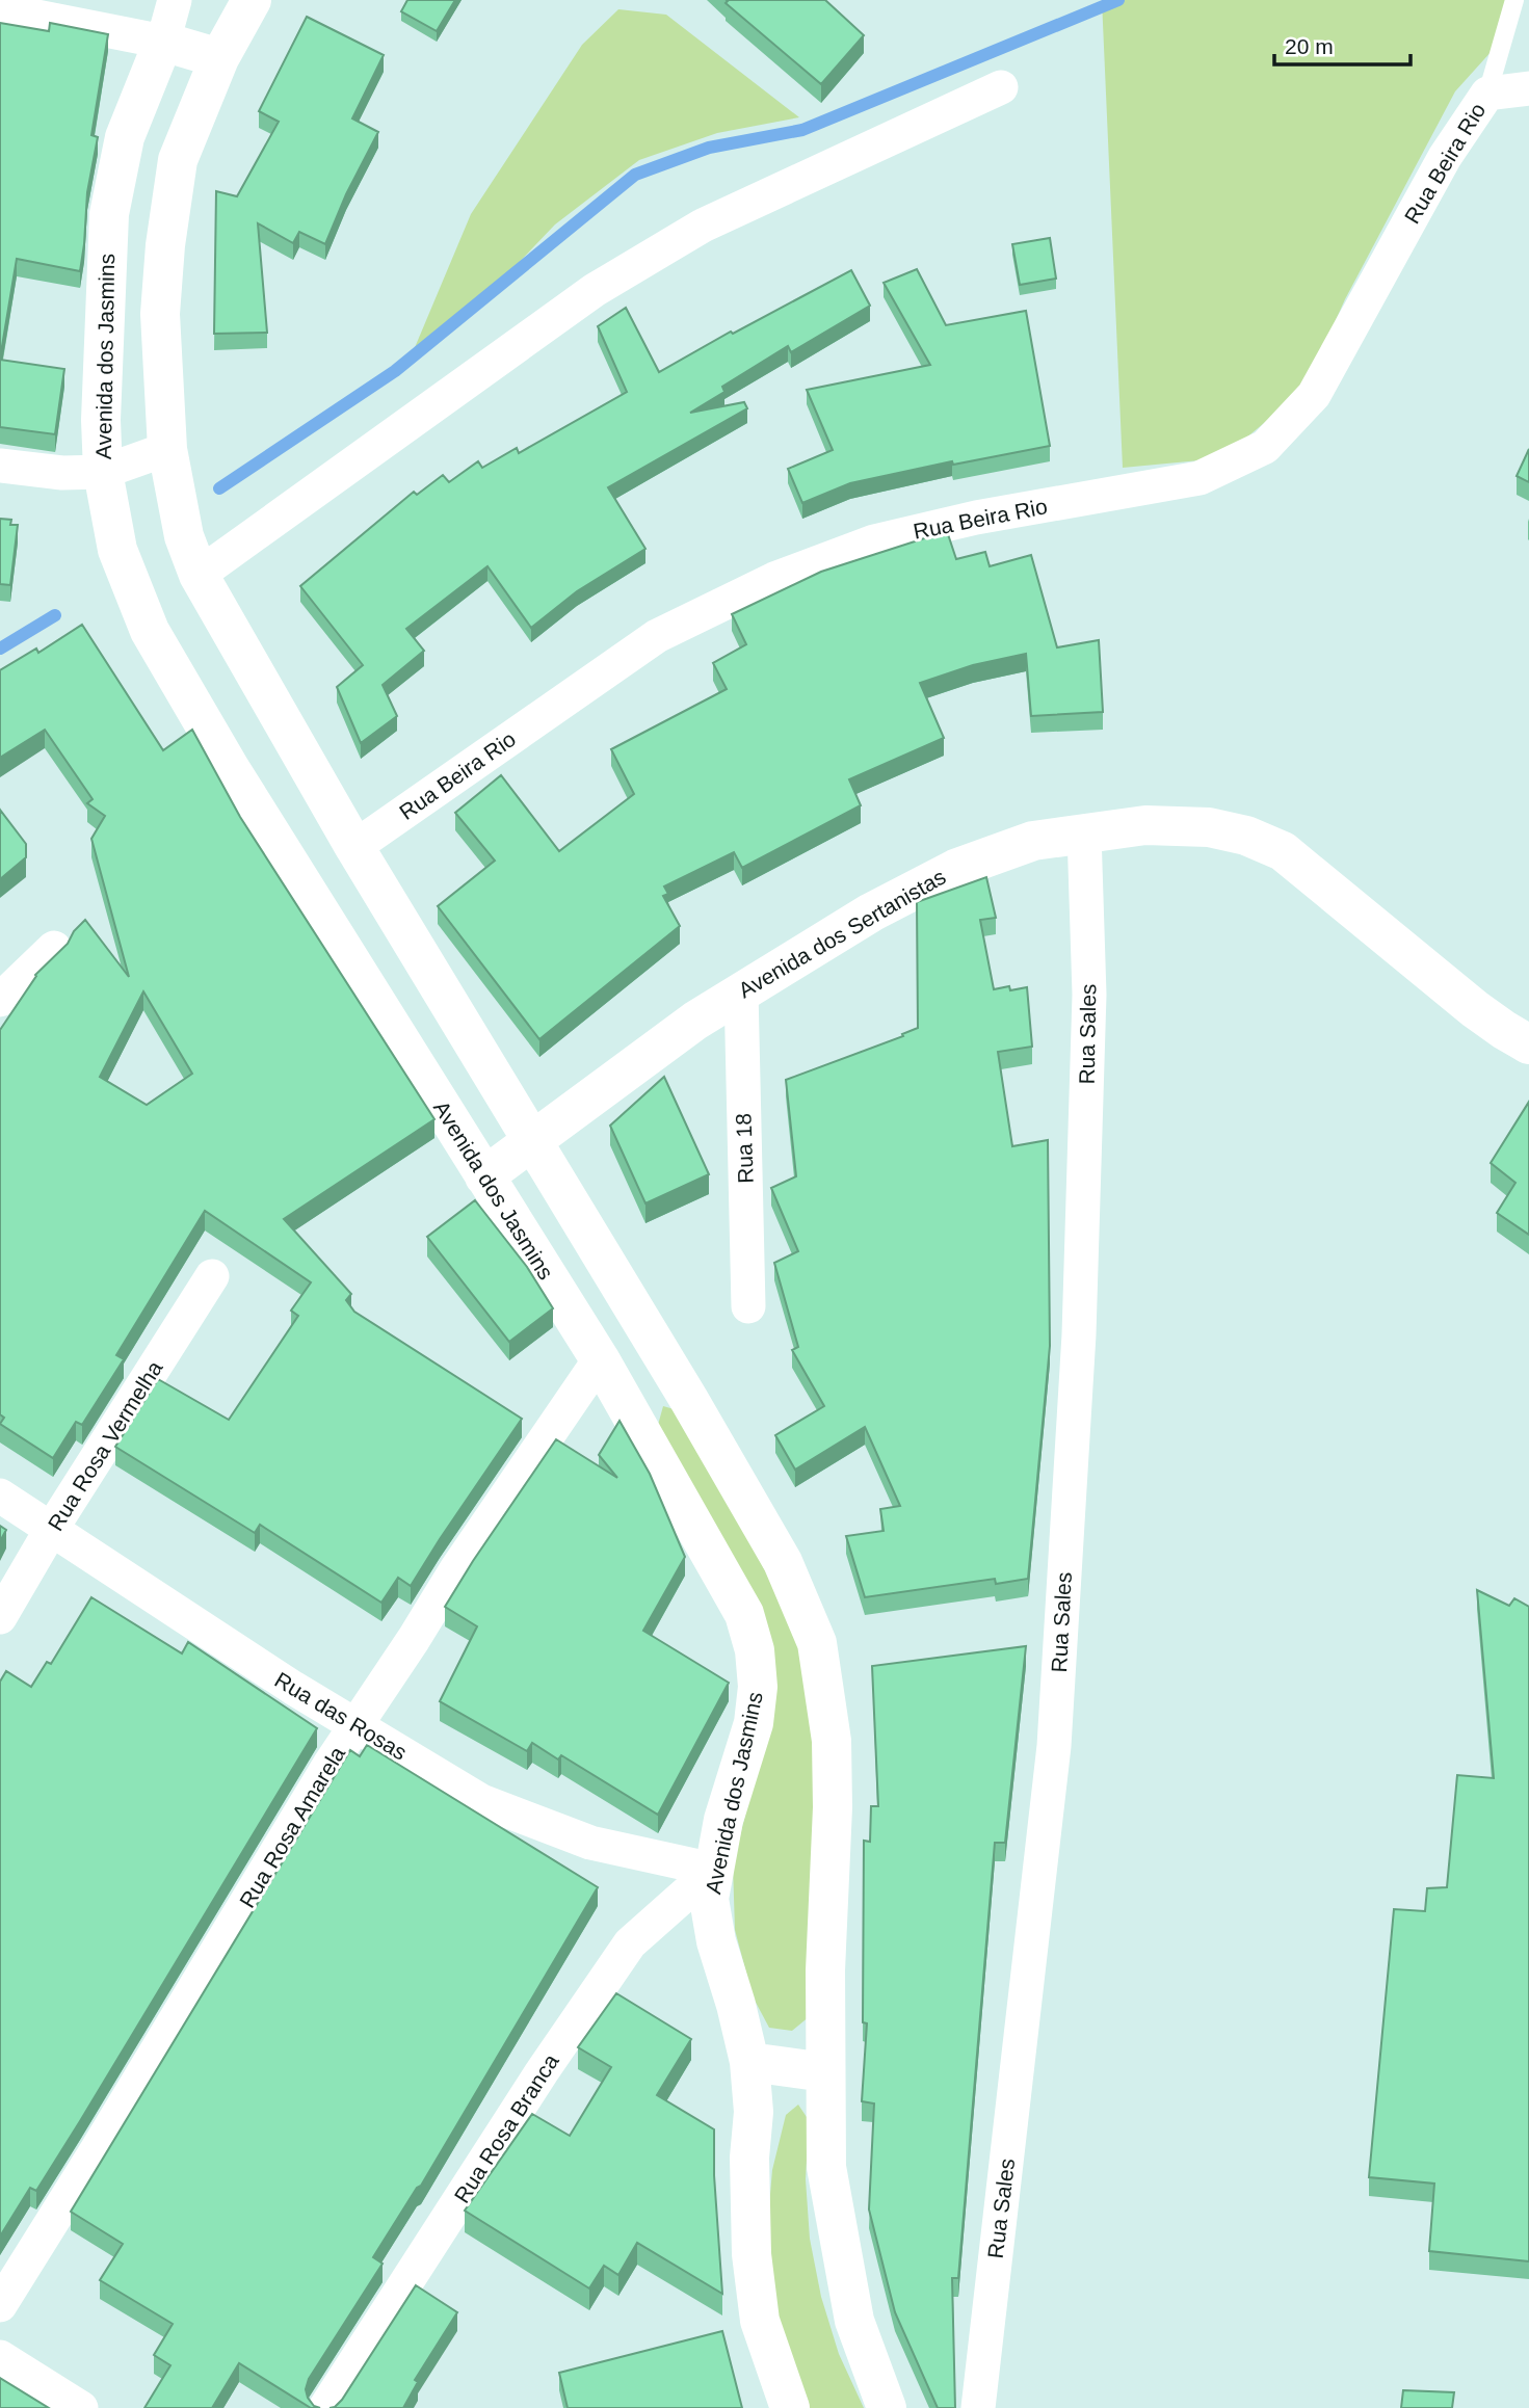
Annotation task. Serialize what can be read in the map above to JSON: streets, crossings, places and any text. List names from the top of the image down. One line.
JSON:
{"streets":{"main road":["Avenida dos Jasmins","Avenida dos Sertanistas"],"street":["Rua Beira Rio","Rua Sales","Rua 18","Rua Rosa Vermelha","Rua das Rosas","Rua Rosa Amarela","Rua Rosa Branca"]},"crossings":[["Avenida dos Jasmins","Avenida dos Sertanistas"],["Avenida dos Jasmins","Rua das Rosas"],["Avenida dos Jasmins","Rua Rosa Amarela"],["Avenida dos Jasmins","Rua Rosa Branca"],["Avenida dos Sertanistas","Rua Sales"],["Avenida dos Sertanistas","Rua 18"],["Rua Rosa Vermelha","Rua das Rosas"],["Rua das Rosas","Rua Rosa Amarela"],["Rua das Rosas","Rua Rosa Branca"]],"scale_bar":"20 m"}
